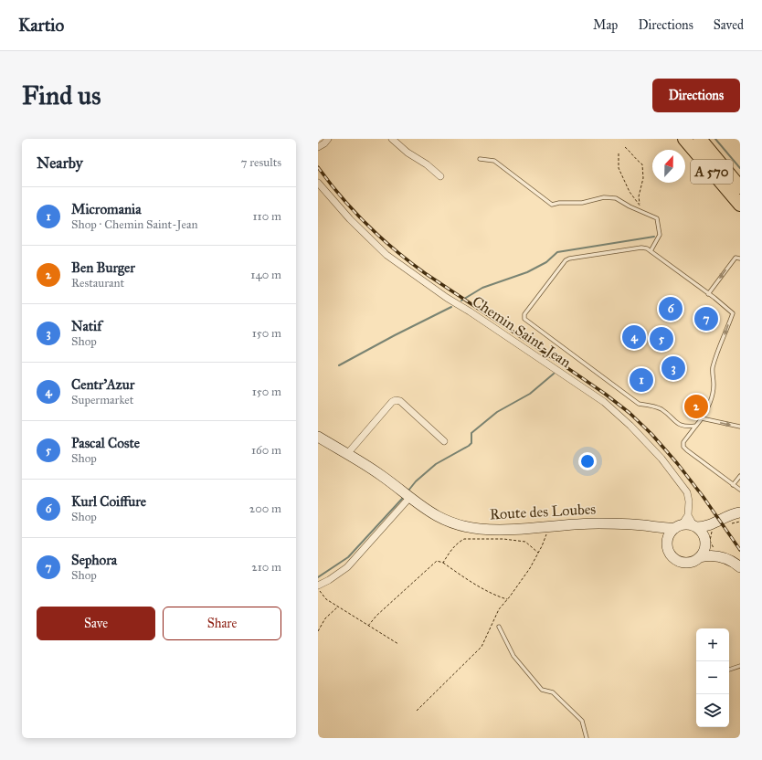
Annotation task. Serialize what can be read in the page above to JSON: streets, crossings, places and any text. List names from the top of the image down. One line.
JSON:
{"streets":{"highway":["A 570"],"main road":["Route des Loubes"],"street":["Chemin Saint-Jean"]},"crossings":[["Chemin Saint-Jean","Route des Loubes"]],"north":"top","page":{"header":"Kartio","nav":["Map","Directions","Saved"],"buttons":["Directions",["Save","Share"]],"title":"Find us","heading":["Nearby","7 results"],"list":[{"mark":"1","name":"Micromania","note":"Shop · Chemin Saint-Jean","value":"110 m"},{"mark":"2","name":"Ben Burger","note":"Restaurant","value":"140 m"},{"mark":"3","name":"Natif","note":"Shop","value":"150 m"},{"mark":"4","name":"Centr'Azur","note":"Supermarket","value":"150 m"},{"mark":"5","name":"Pascal Coste","note":"Shop","value":"160 m"},{"mark":"6","name":"Kurl Coiffure","note":"Shop","value":"200 m"},{"mark":"7","name":"Sephora","note":"Shop","value":"210 m"}],"pins":["6","7","4","5","3","1","2"],"map_buttons":["+","−"]}}
